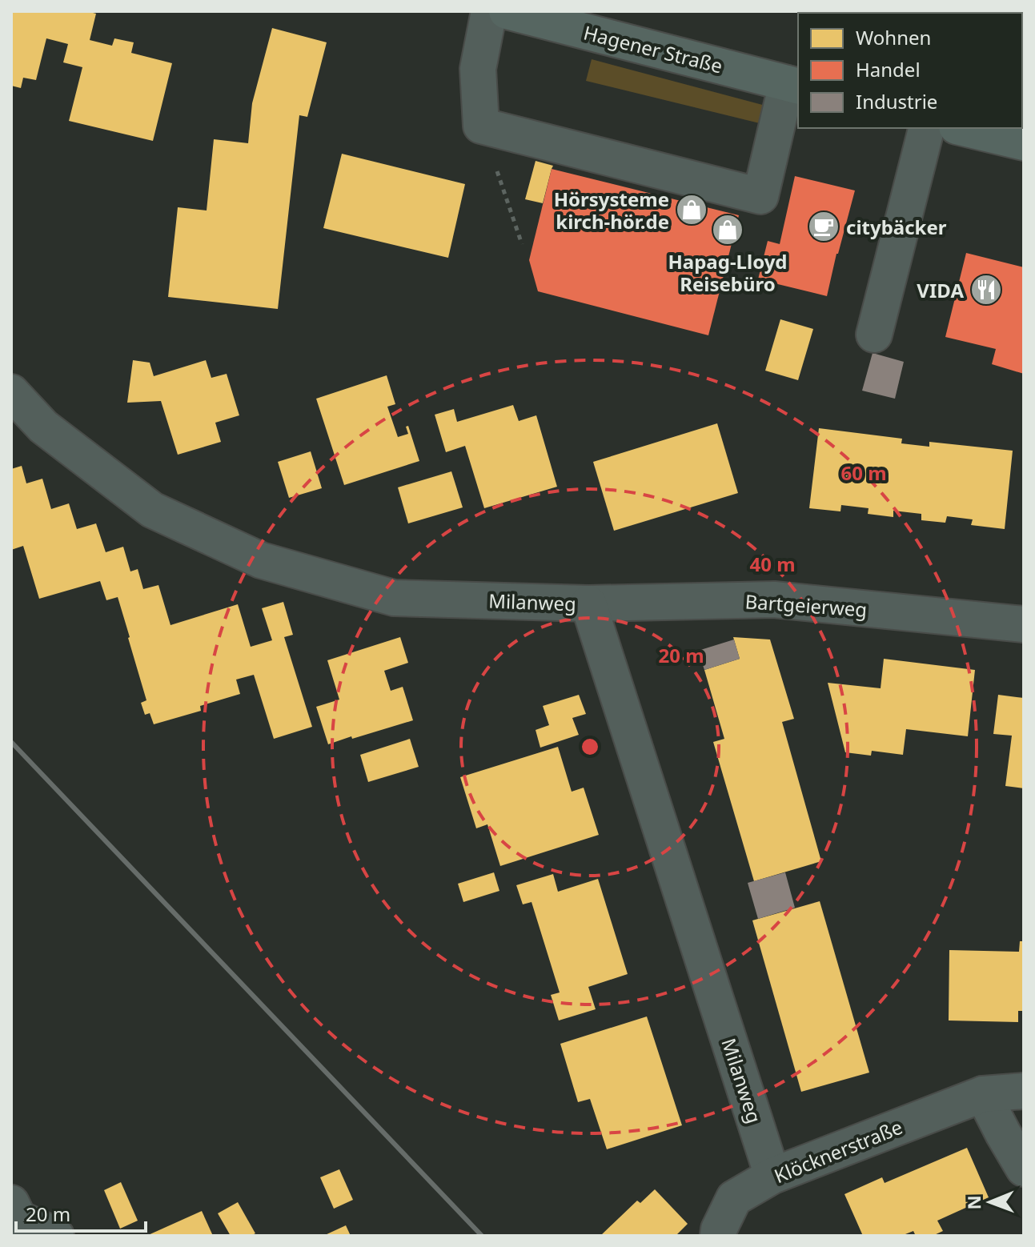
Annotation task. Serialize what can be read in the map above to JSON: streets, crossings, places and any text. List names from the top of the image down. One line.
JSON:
{"streets":{"main road":["Hagener Straße"],"street":["Milanweg","Bartgeierweg","Klöcknerstraße"]},"crossings":[["Milanweg","Bartgeierweg"],["Milanweg","Klöcknerstraße"]],"places":{"shop":["Hörsysteme kirch-hör.de","Hapag-Lloyd Reisebüro"],"cafe":["citybäcker"],"restaurant":["VIDA"]},"legend":["Wohnen","Handel","Industrie"],"scale_bar":"20 m","north":"left","rings":["60 m","40 m","20 m"]}
